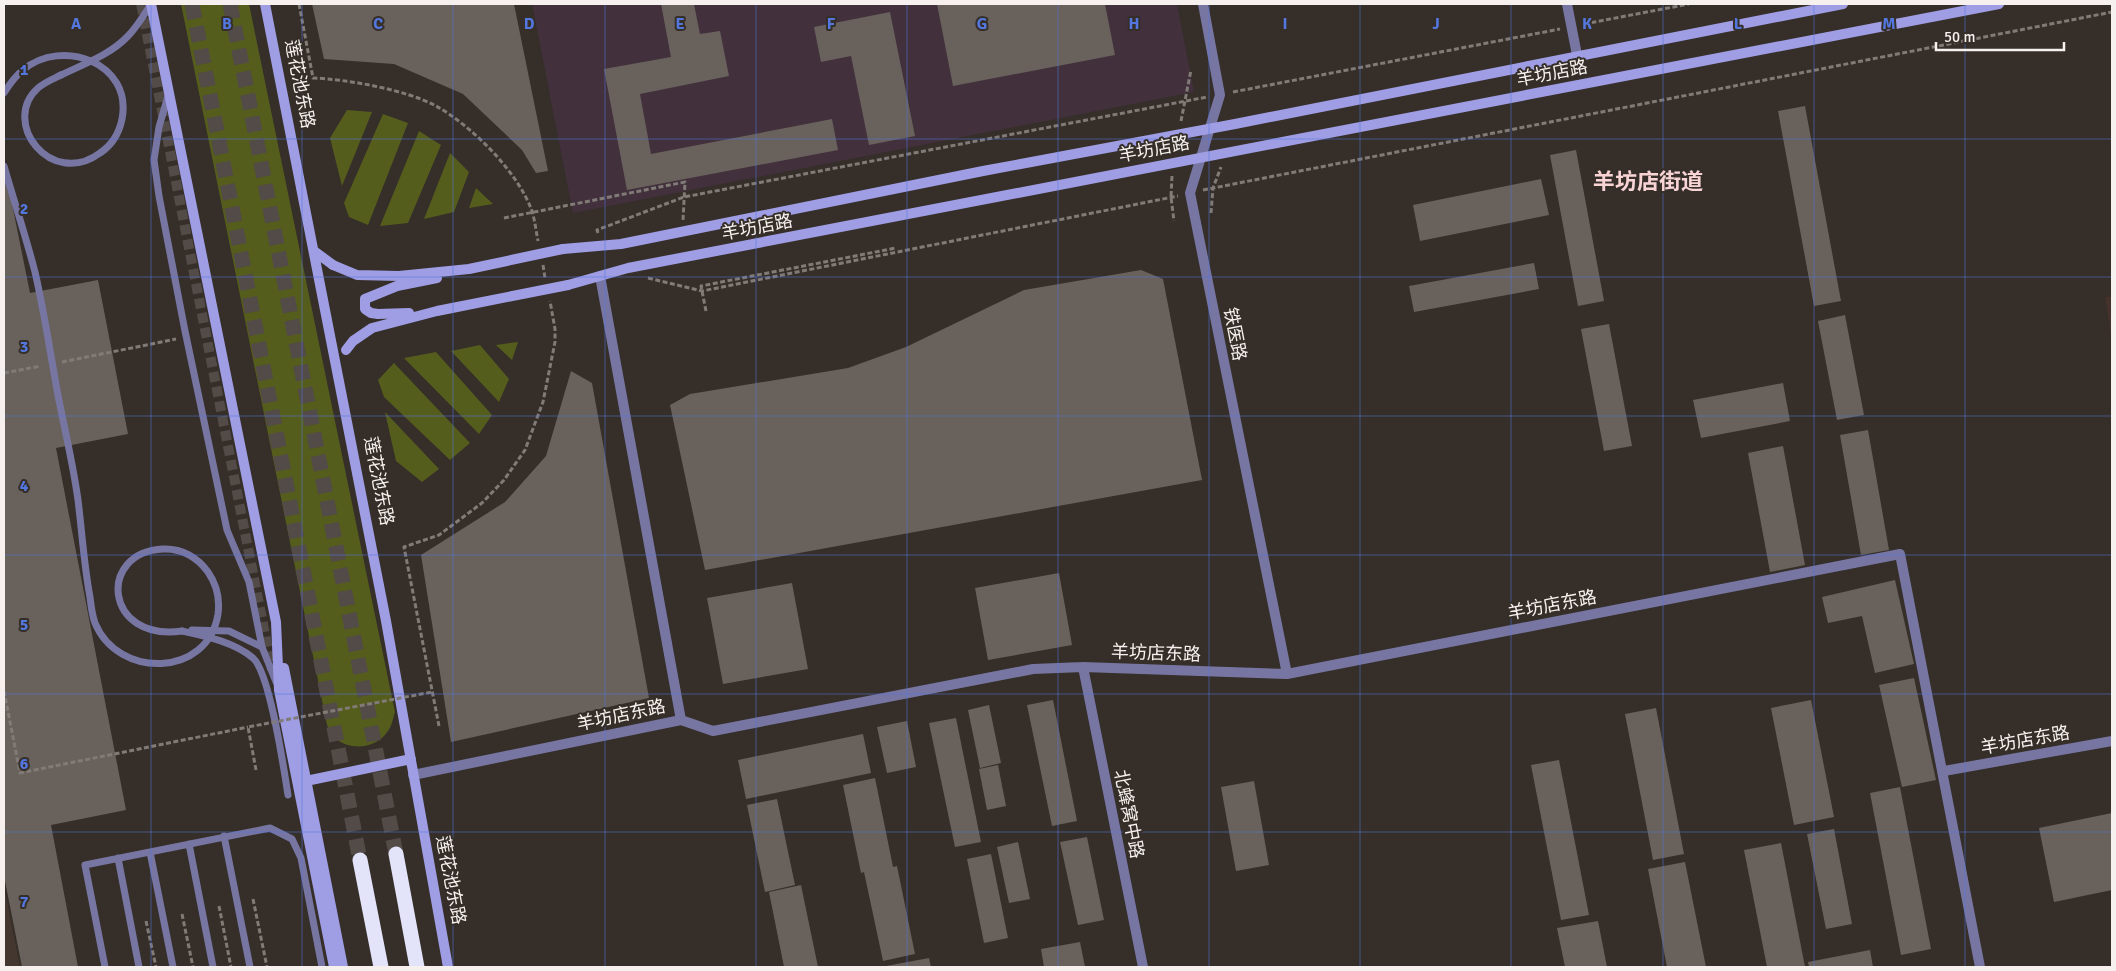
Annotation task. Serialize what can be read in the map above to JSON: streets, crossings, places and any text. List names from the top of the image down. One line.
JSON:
{"streets":{"main road":["羊坊店路","莲花池东路"],"street":["铁医路","羊坊店东路","北蜂窝中路"]},"crossings":[["羊坊店路","莲花池东路"],["羊坊店路","铁医路"],["莲花池东路","羊坊店东路"],["铁医路","羊坊店东路"],["羊坊店东路","北蜂窝中路"]],"districts":["羊坊店街道"],"scale_bar":"50 m","grid":{"columns":["A","B","C","D","E","F","G","H","I","J","K","L","M"],"rows":["1","2","3","4","5","6","7"]}}
